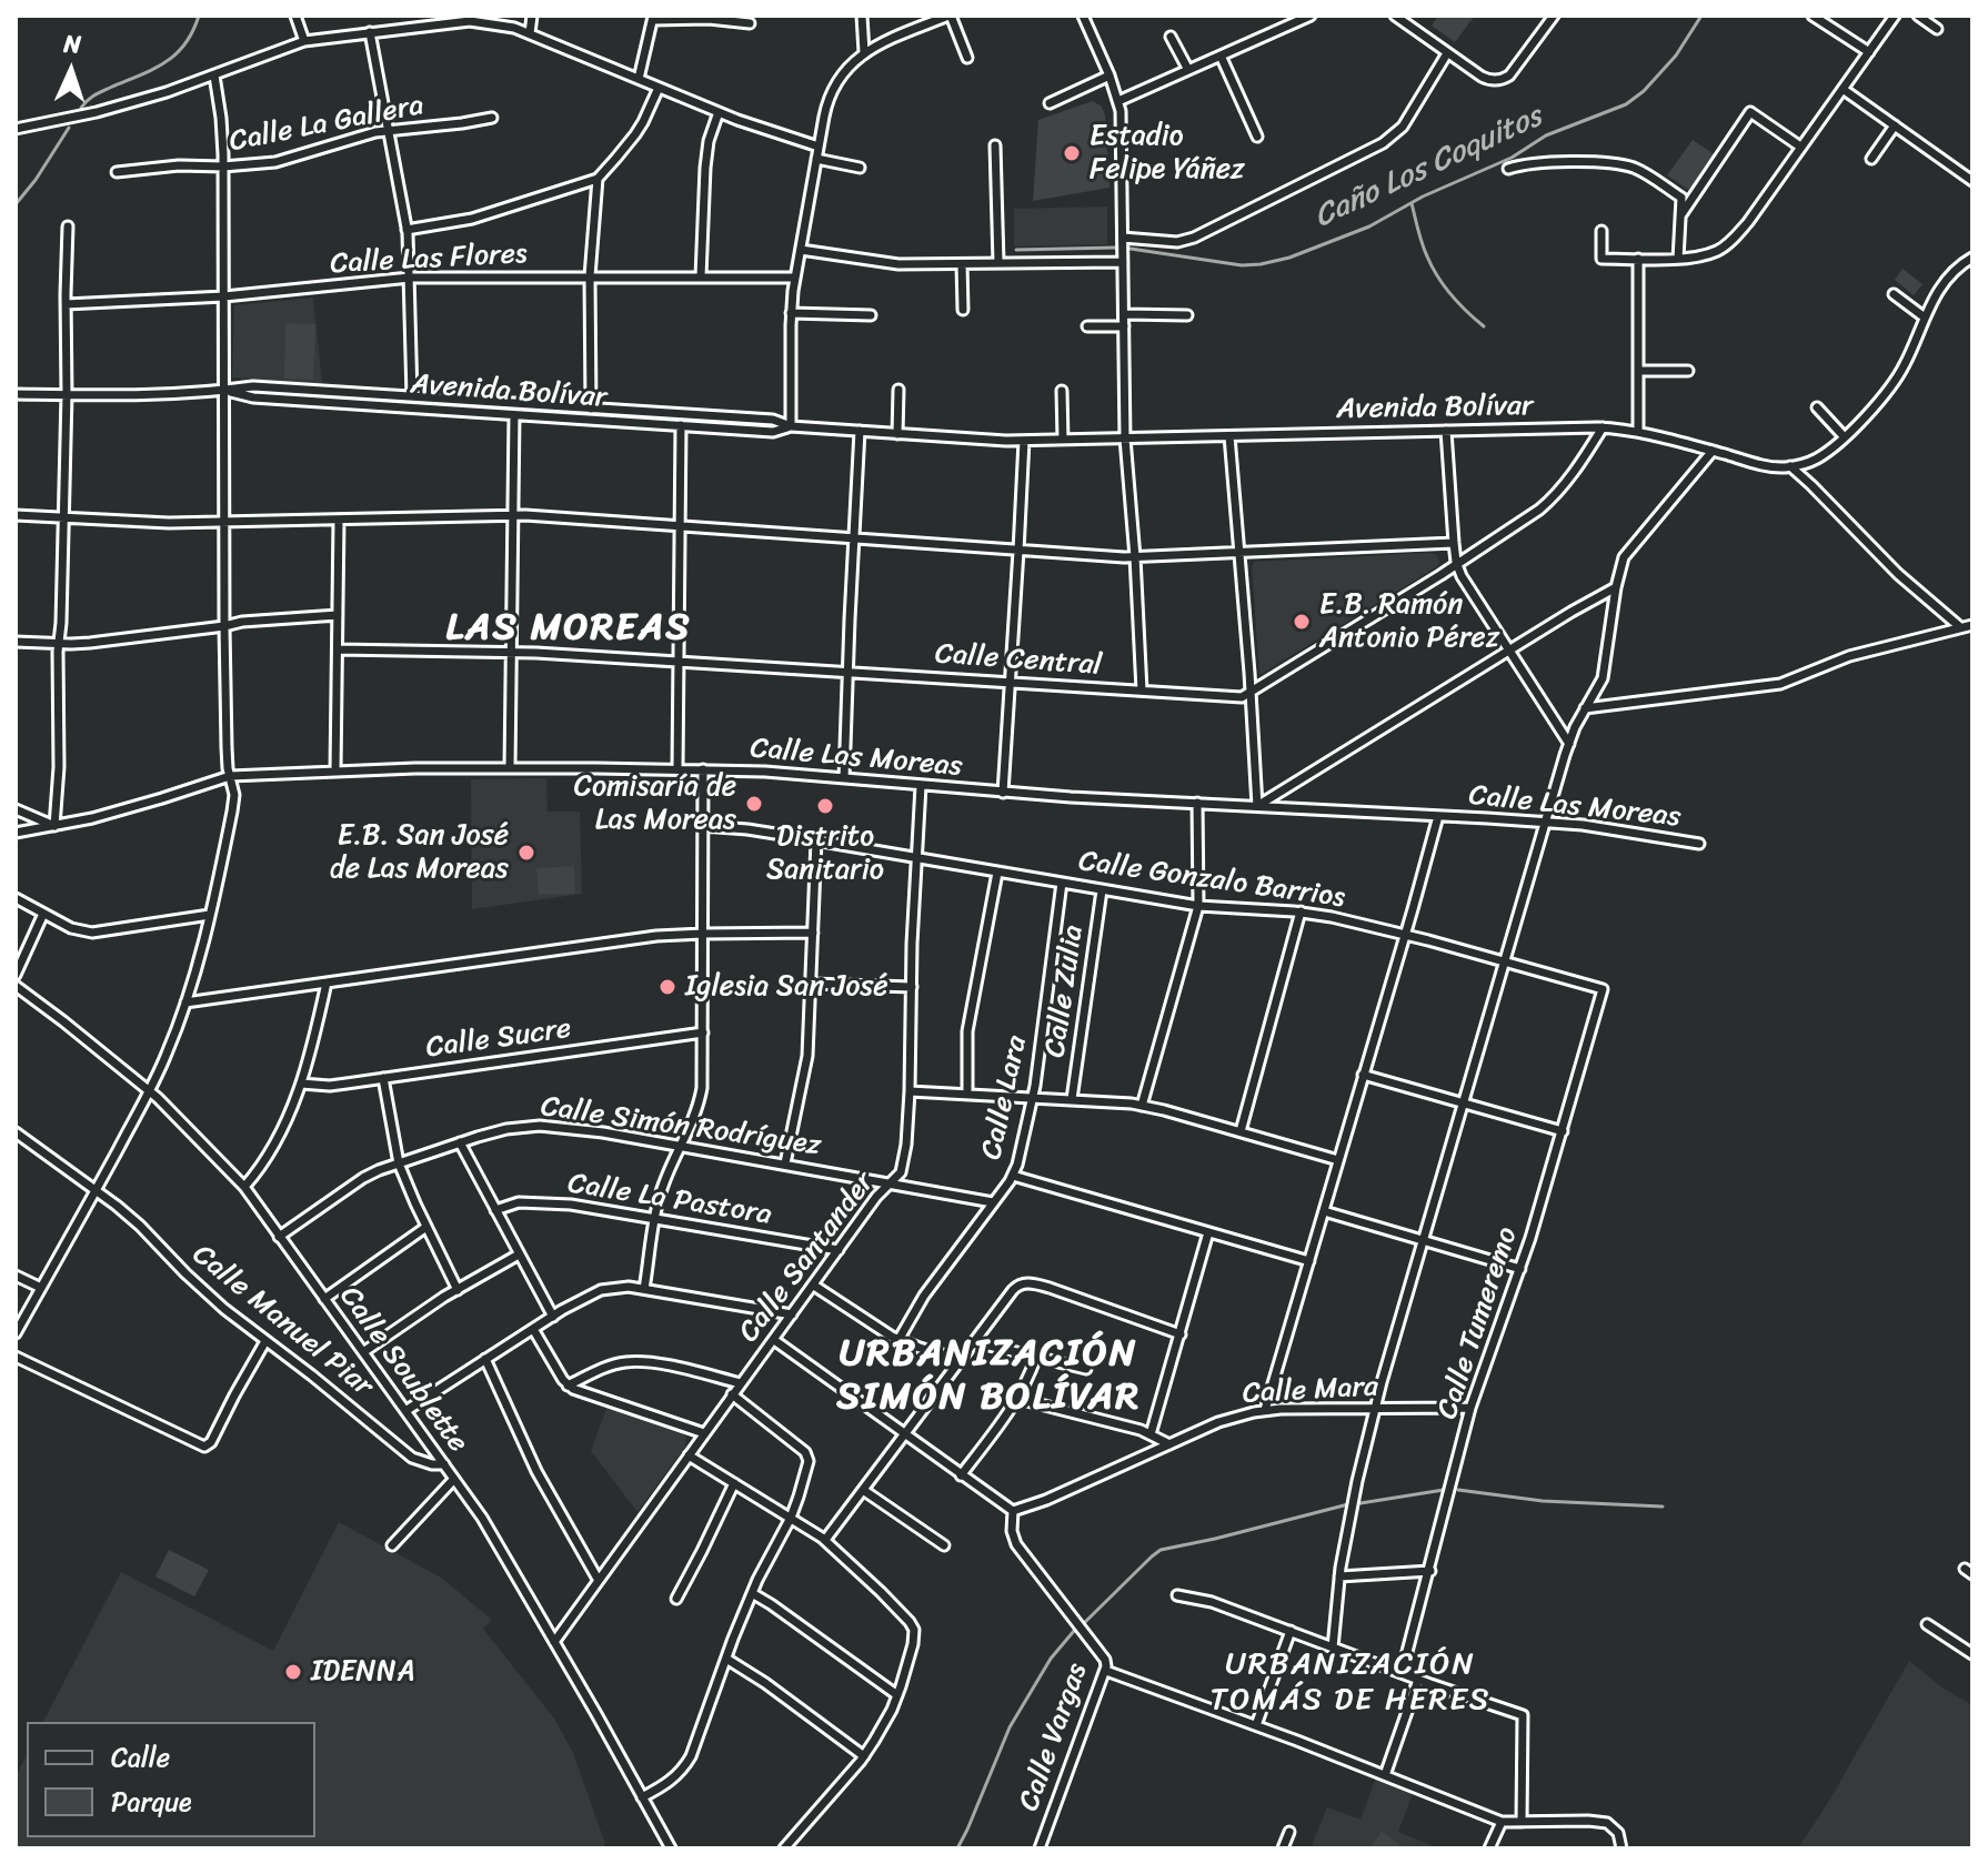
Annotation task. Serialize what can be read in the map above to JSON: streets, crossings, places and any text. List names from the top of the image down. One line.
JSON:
{"streets":{"street":["Calle La Gallera","Calle Las Flores","Avenida Bolívar","Calle Central","Calle Las Moreas","Calle Gonzalo Barrios","Calle Zulia","Calle Sucre","Calle Lara","Calle Simón Rodríguez","Calle La Pastora","Calle Santander","Calle Manuel Piar","Calle Tumeremo","Calle Soublette","Calle Mara","Calle Vargas"]},"crossings":[["Avenida Bolívar","Calle Central"],["Calle Las Moreas","Calle Santander"],["Calle Gonzalo Barrios","Calle Zulia"],["Calle Gonzalo Barrios","Calle Lara"],["Calle Gonzalo Barrios","Calle Santander"],["Calle Gonzalo Barrios","Calle Tumeremo"],["Calle Lara","Calle Simón Rodríguez"],["Calle Simón Rodríguez","Calle Santander"],["Calle Simón Rodríguez","Calle Soublette"],["Calle La Pastora","Calle Santander"],["Calle Santander","Calle Soublette"],["Calle Manuel Piar","Calle Soublette"],["Calle Tumeremo","Calle Mara"],["Calle Mara","Calle Vargas"]],"districts":["LAS MOREAS","URBANIZACIÓN SIMÓN BOLÍVAR","URBANIZACIÓN TOMÁS DE HERES"],"water":["Caño Los Coquitos"],"places":["Estadio Felipe Yáñez","E.B. Ramón Antonio Pérez","Comisaría de Las Moreas","Distrito Sanitario","E.B. San José de Las Moreas","Iglesia San José","IDENNA"],"legend":["Calle","Parque"],"north":"top"}
